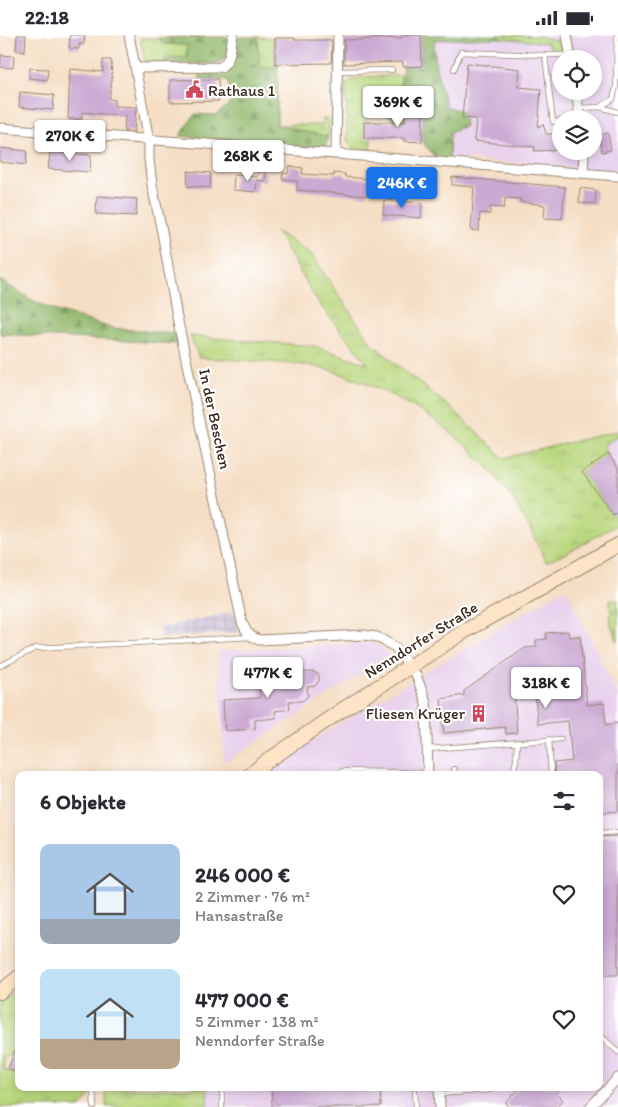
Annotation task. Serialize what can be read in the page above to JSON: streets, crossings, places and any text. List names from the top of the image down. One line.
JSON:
{"streets":{"street":["In der Beschen","Nenndorfer Straße"]},"places":{"public building":["Rathaus 1"],"building":["Fliesen Krüger"]},"page":{"status":"22:18","price":["369K €","270K €","268K €","246K €","477K €","318K €"],"heading":"6 Objekte","list":[{"name":"246 000 €","note":"2 Zimmer · 76 m² · Hansastraße"},{"name":"477 000 €","note":"5 Zimmer · 138 m² · Nenndorfer Straße"}]}}
